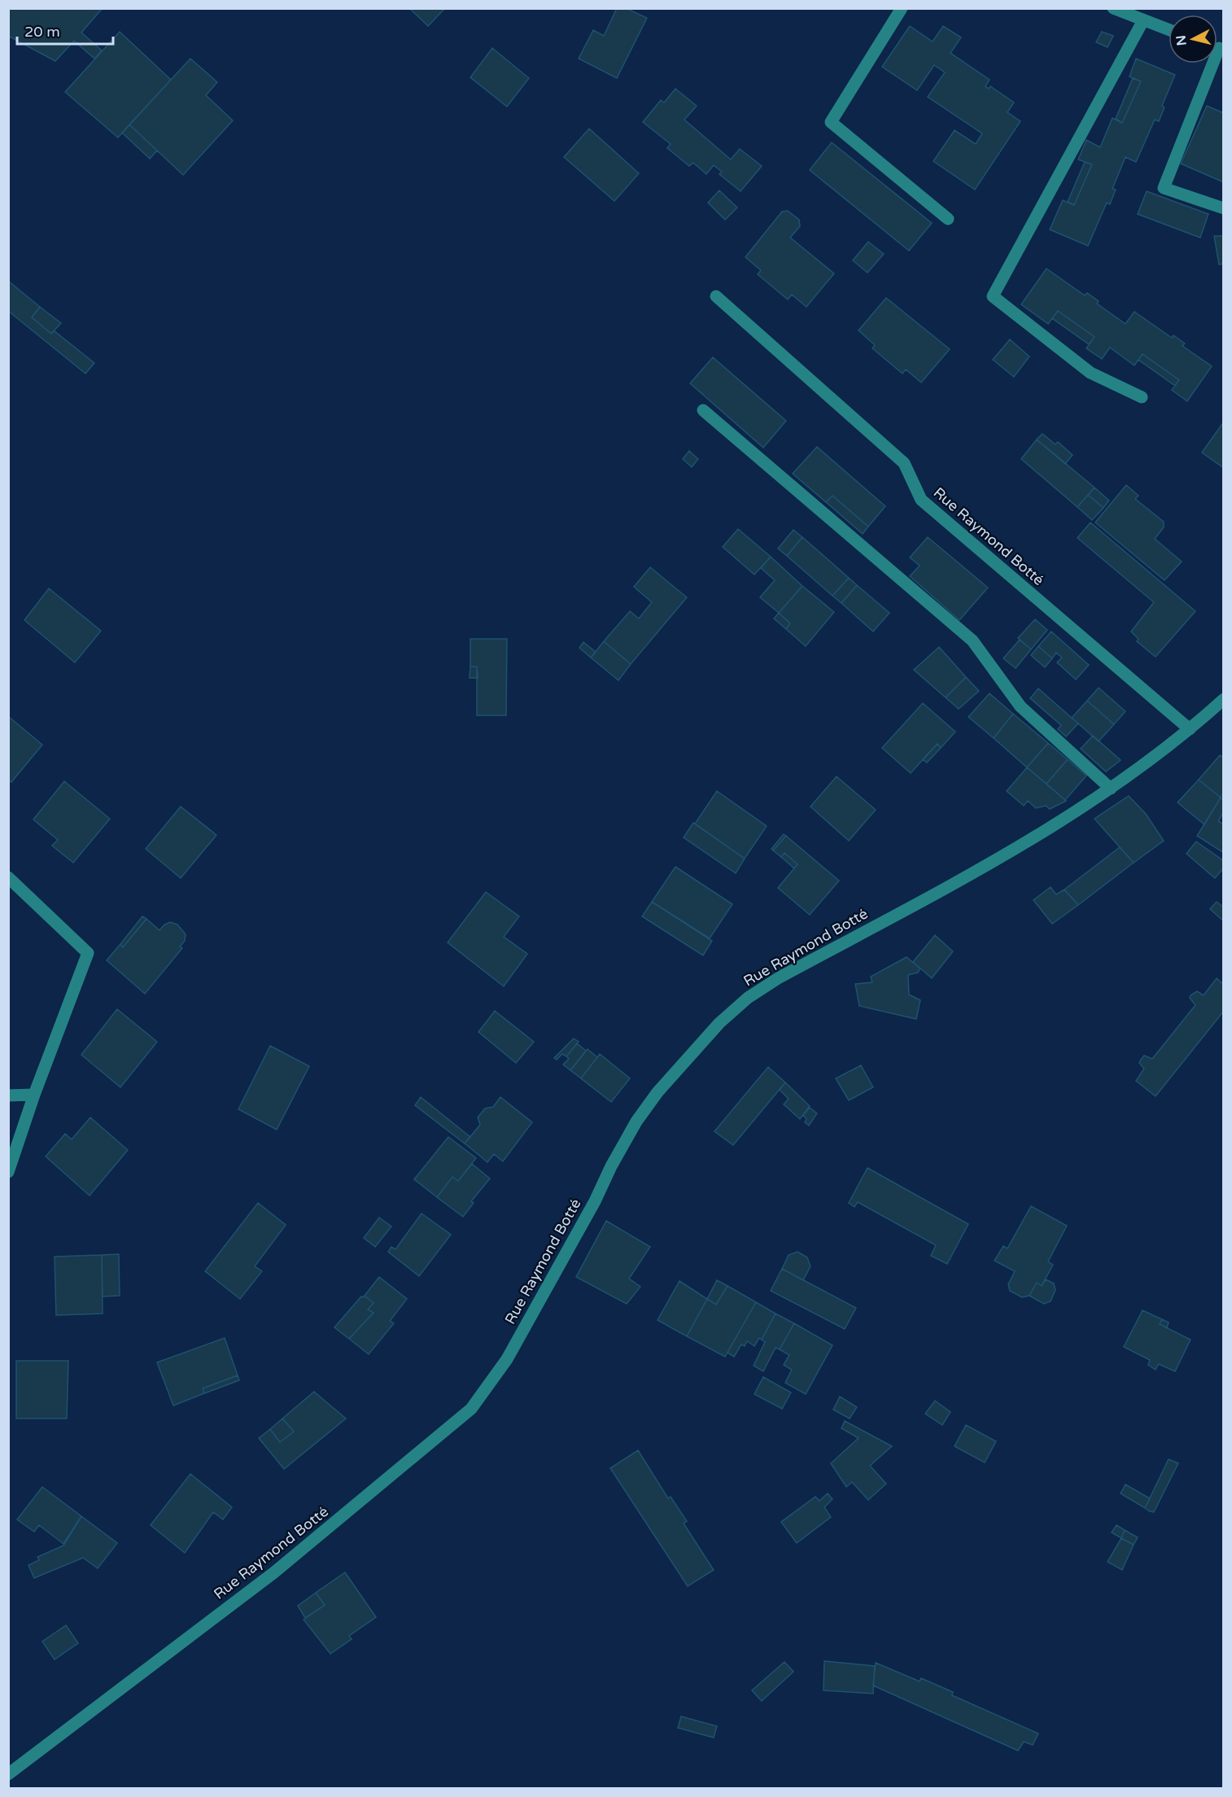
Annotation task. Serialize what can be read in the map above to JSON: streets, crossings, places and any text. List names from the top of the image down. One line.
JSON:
{"streets":{"street":["Rue Raymond Botté"]},"scale_bar":"20 m","north":"left"}
